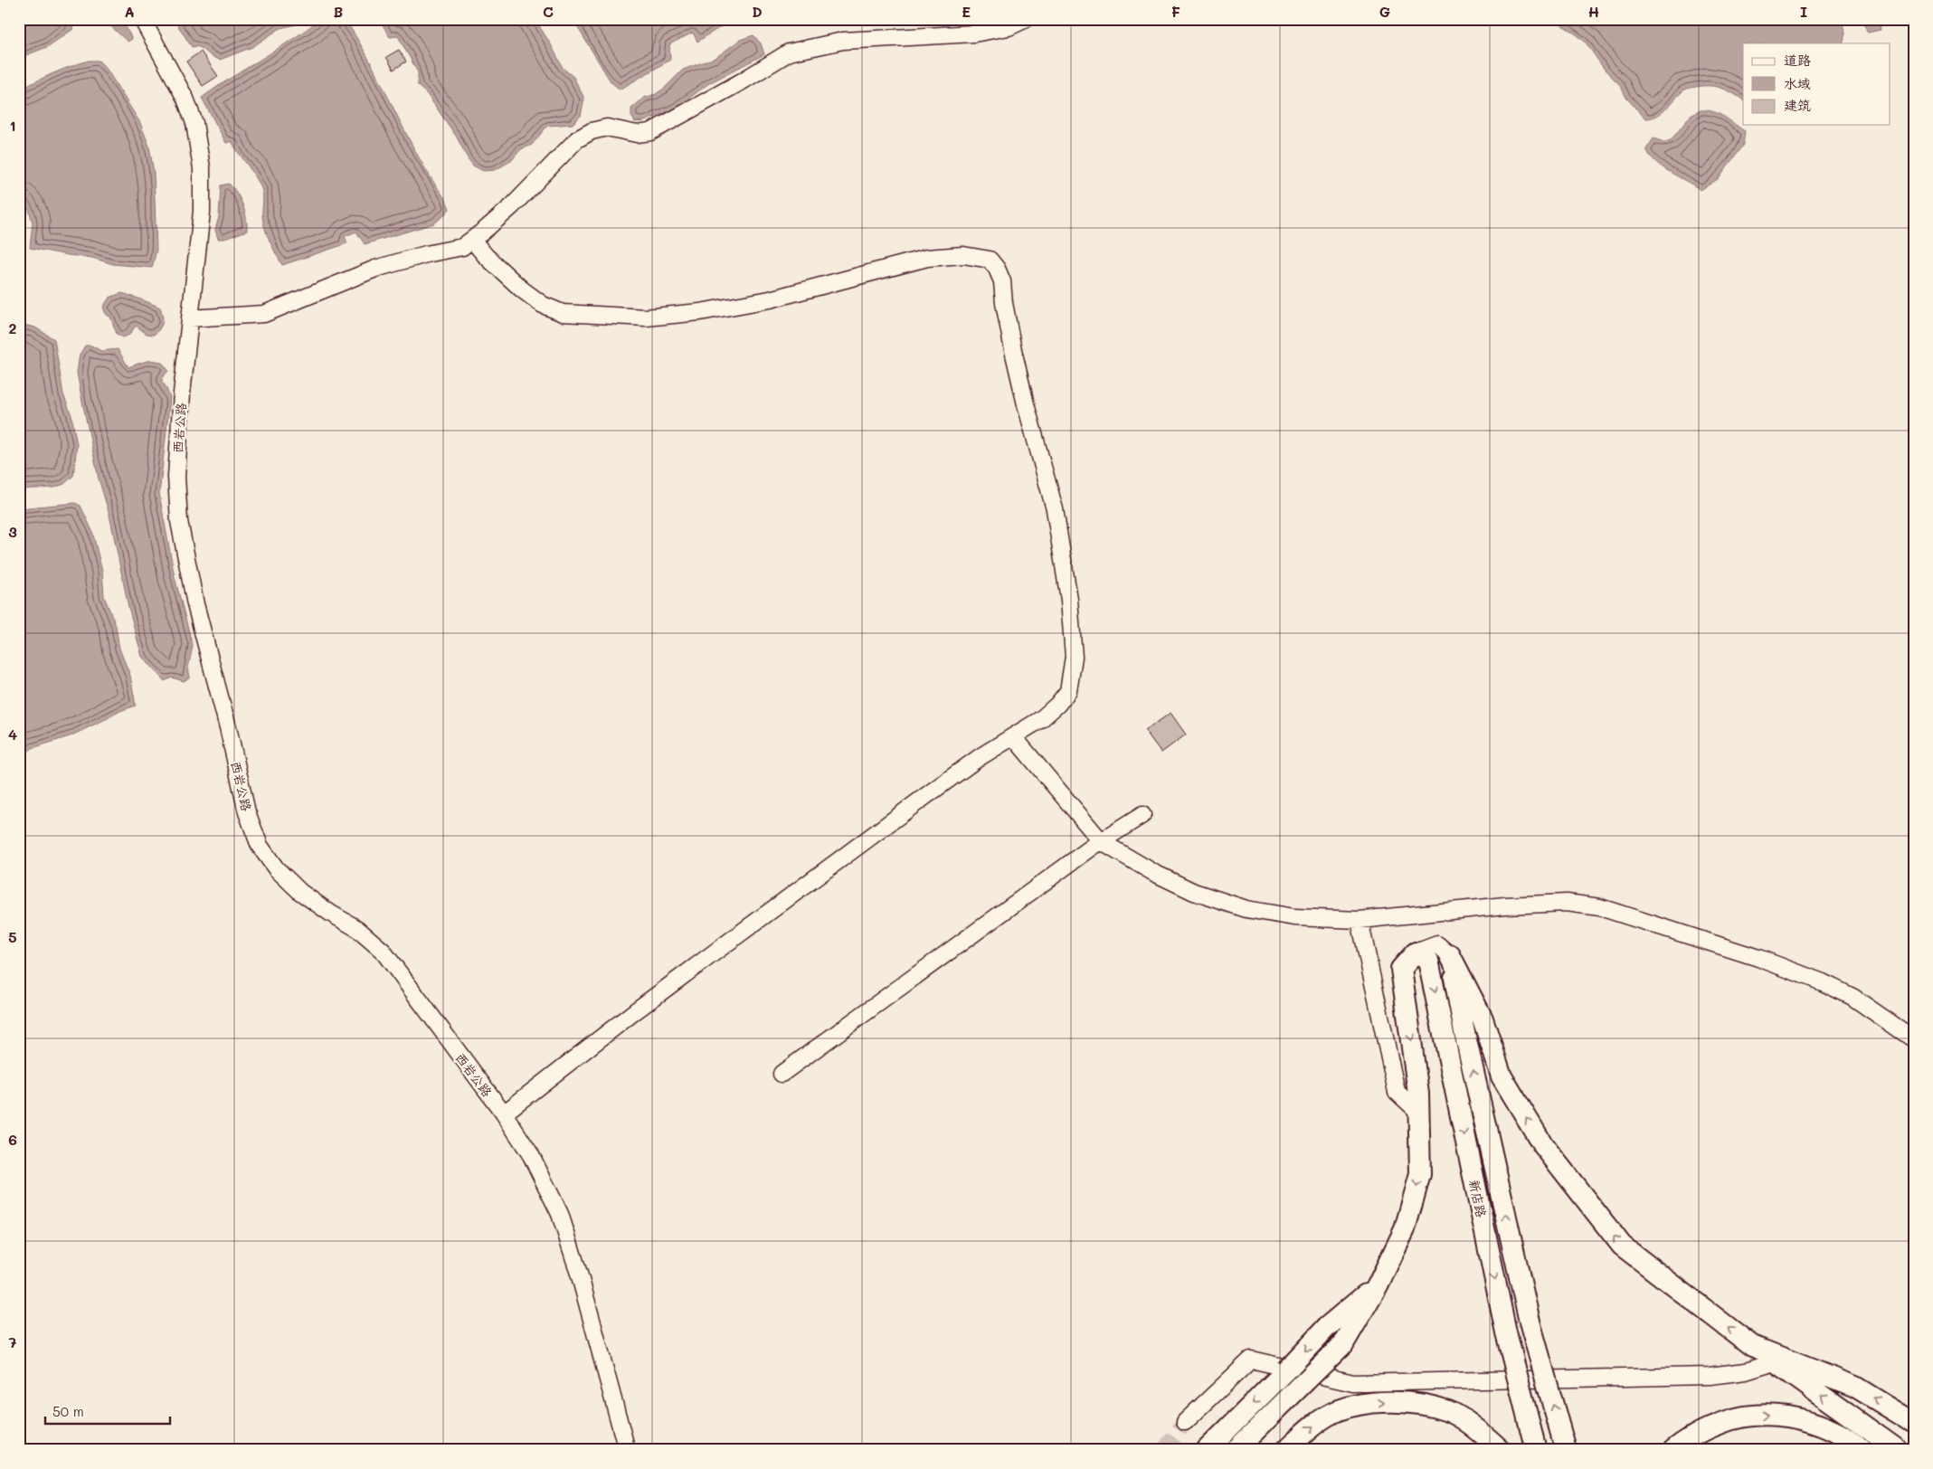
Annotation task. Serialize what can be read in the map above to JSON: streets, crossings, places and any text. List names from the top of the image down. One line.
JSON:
{"streets":{"main road":["新店路"],"street":["西岩公路"]},"legend":["道路","水域","建筑"],"scale_bar":"50 m","grid":{"columns":["A","B","C","D","E","F","G","H","I"],"rows":["1","2","3","4","5","6","7"]}}
